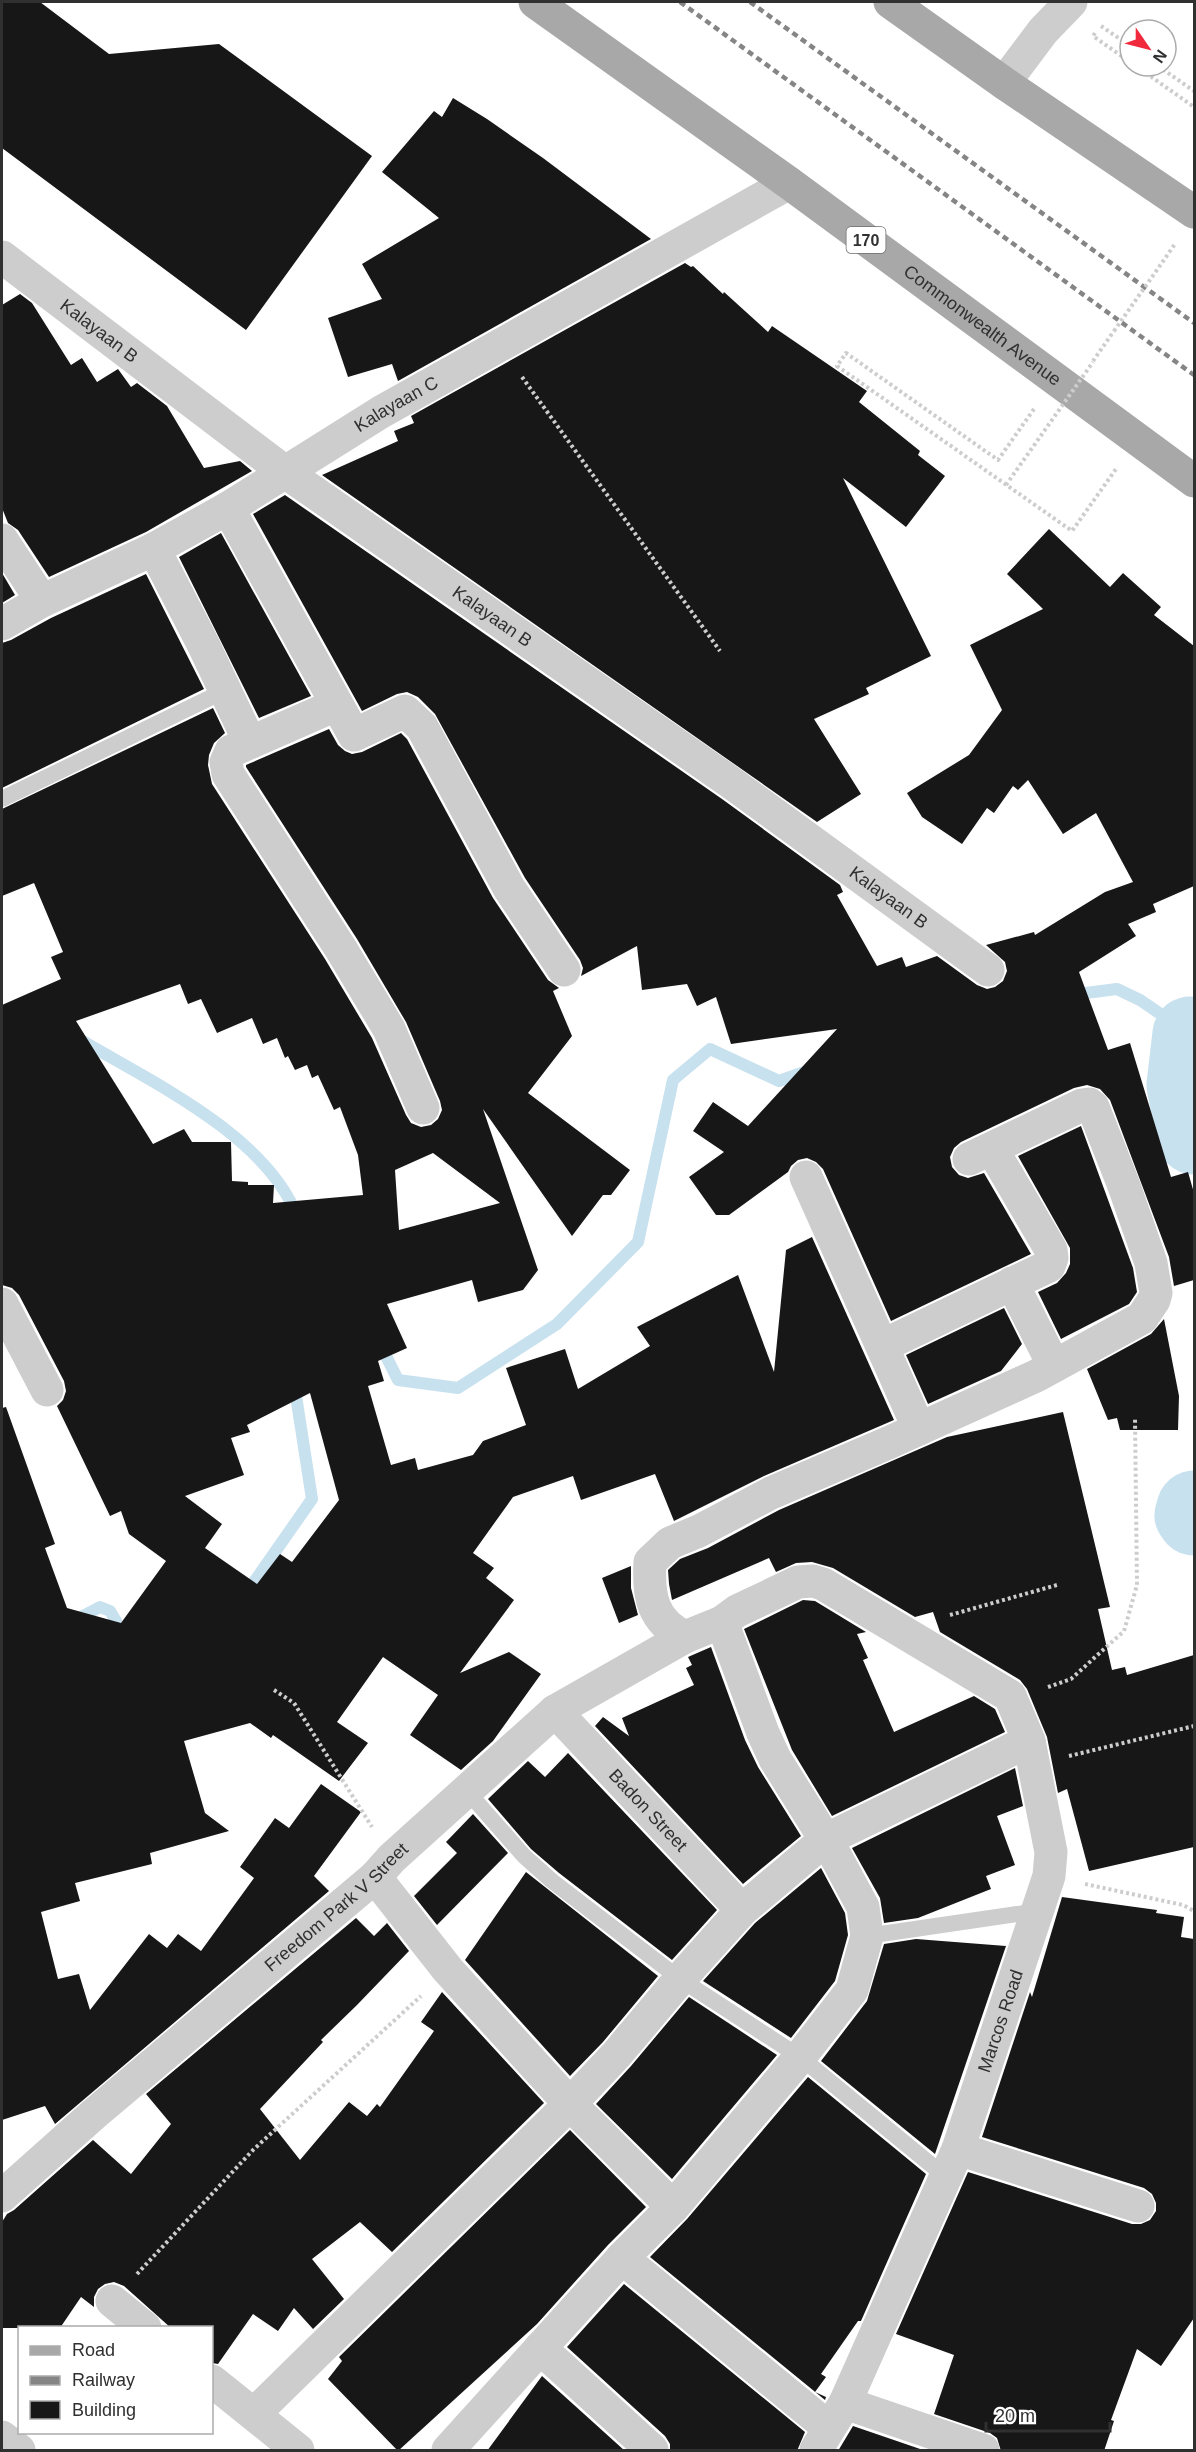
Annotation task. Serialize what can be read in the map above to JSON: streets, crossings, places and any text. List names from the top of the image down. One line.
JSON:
{"streets":{"main road":["170","Commonwealth Avenue"],"street":["Kalayaan B","Kalayaan C","Badon Street","Freedom Park V Street","Marcos Road"]},"crossings":[["Commonwealth Avenue","Kalayaan C"],["Kalayaan B","Kalayaan C"],["Badon Street","Freedom Park V Street"]],"legend":["Road","Railway","Building"],"scale_bar":"20 m","north":"bottom right"}
